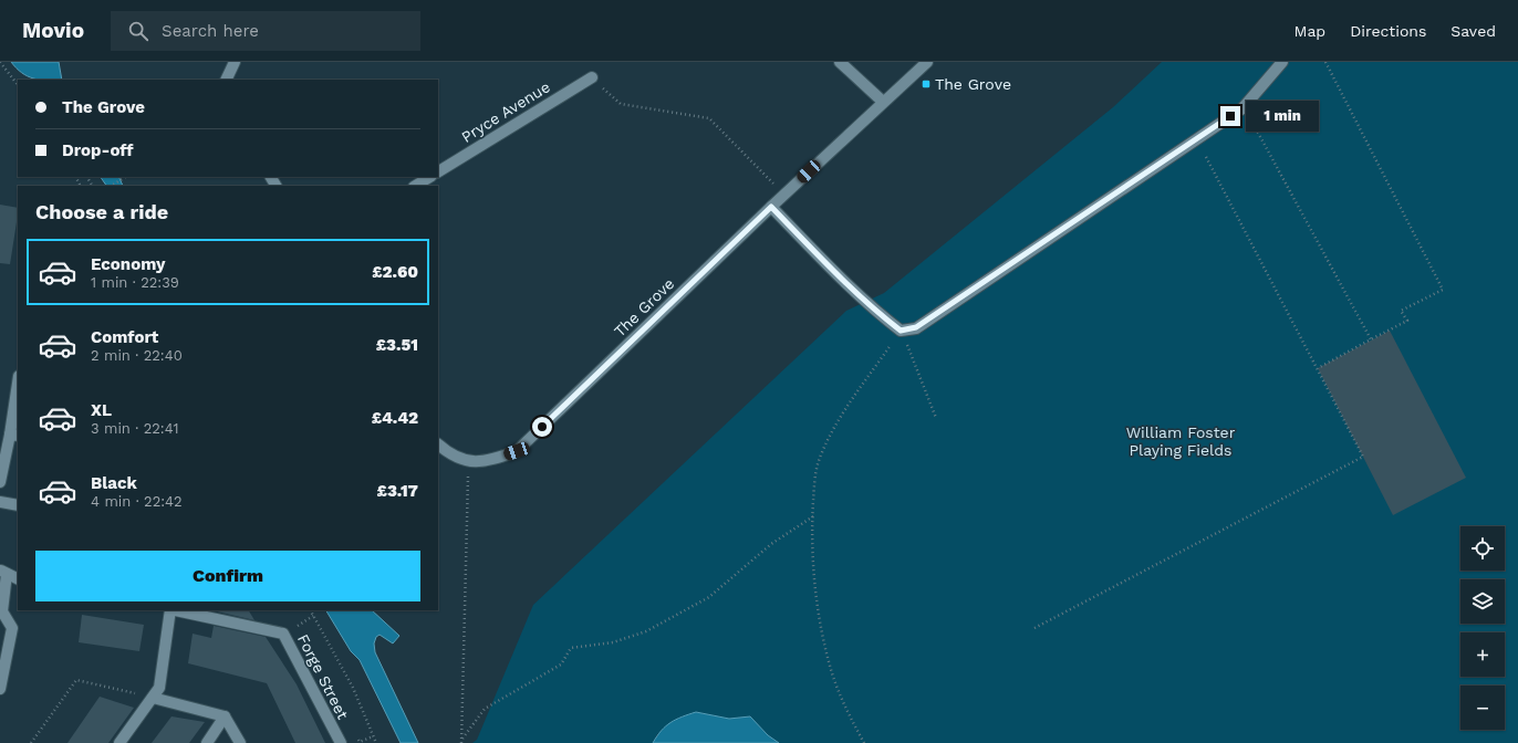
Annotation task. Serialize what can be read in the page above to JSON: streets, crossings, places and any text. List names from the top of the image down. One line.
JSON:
{"streets":{"street":["Pryce Avenue","The Grove","Forge Street"]},"parks":["William Foster Playing Fields"],"places":{"transit":["The Grove"]},"page":{"header":"Movio","search":"Search here","nav":["Map","Directions","Saved"],"banner":["The Grove","Drop-off"],"bubble":"1 min","heading":"Choose a ride","list":[{"name":"Economy","note":"1 min · 22:39","value":"£2.60"},{"name":"Comfort","note":"2 min · 22:40","value":"£3.51"},{"name":"XL","note":"3 min · 22:41","value":"£4.42"},{"name":"Black","note":"4 min · 22:42","value":"£3.17"}],"map_buttons":["+","−"],"buttons":"Confirm"}}
